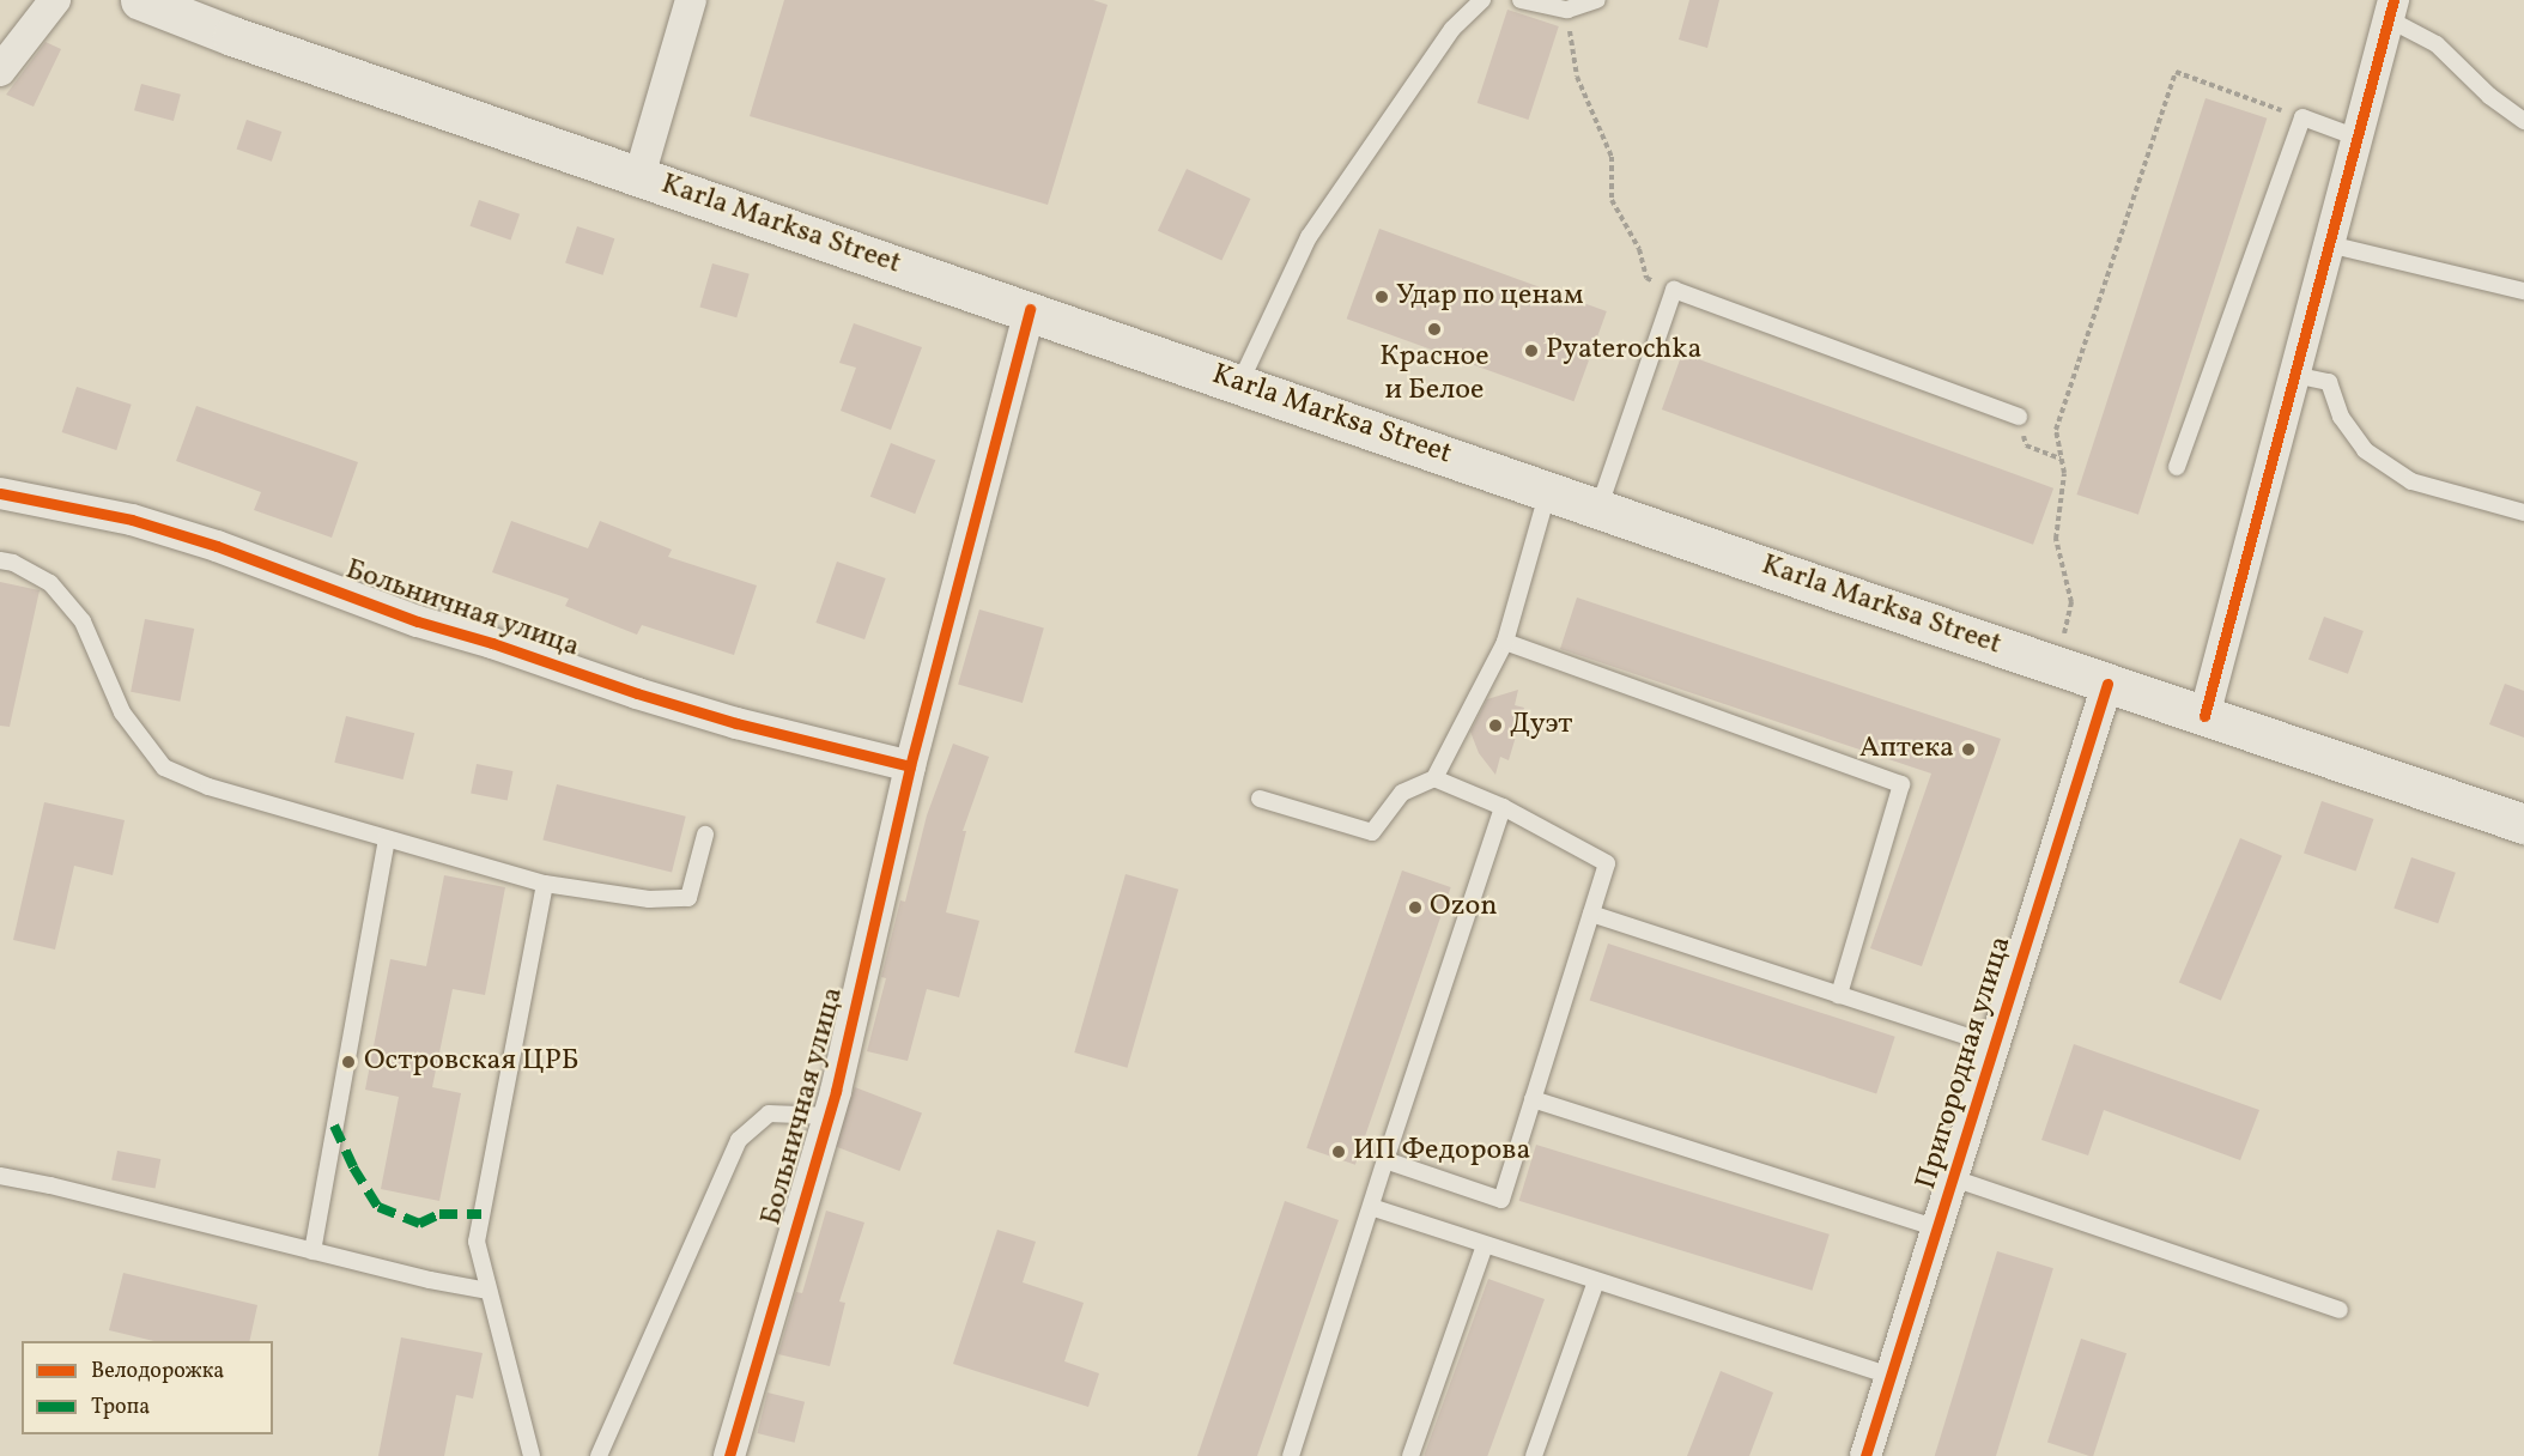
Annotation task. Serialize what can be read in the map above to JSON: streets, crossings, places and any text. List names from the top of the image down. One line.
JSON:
{"streets":{"main road":["Karla Marksa Street"],"street":["Больничная улица","Пригородная улица"]},"crossings":[["Karla Marksa Street","Больничная улица"],["Karla Marksa Street","Пригородная улица"]],"places":["Удар по ценам","Красное и Белое","Pyaterochka","Дуэт","Аптека","Ozon","Островская ЦРБ","ИП Федорова"],"legend":["Велодорожка","Тропа"]}
